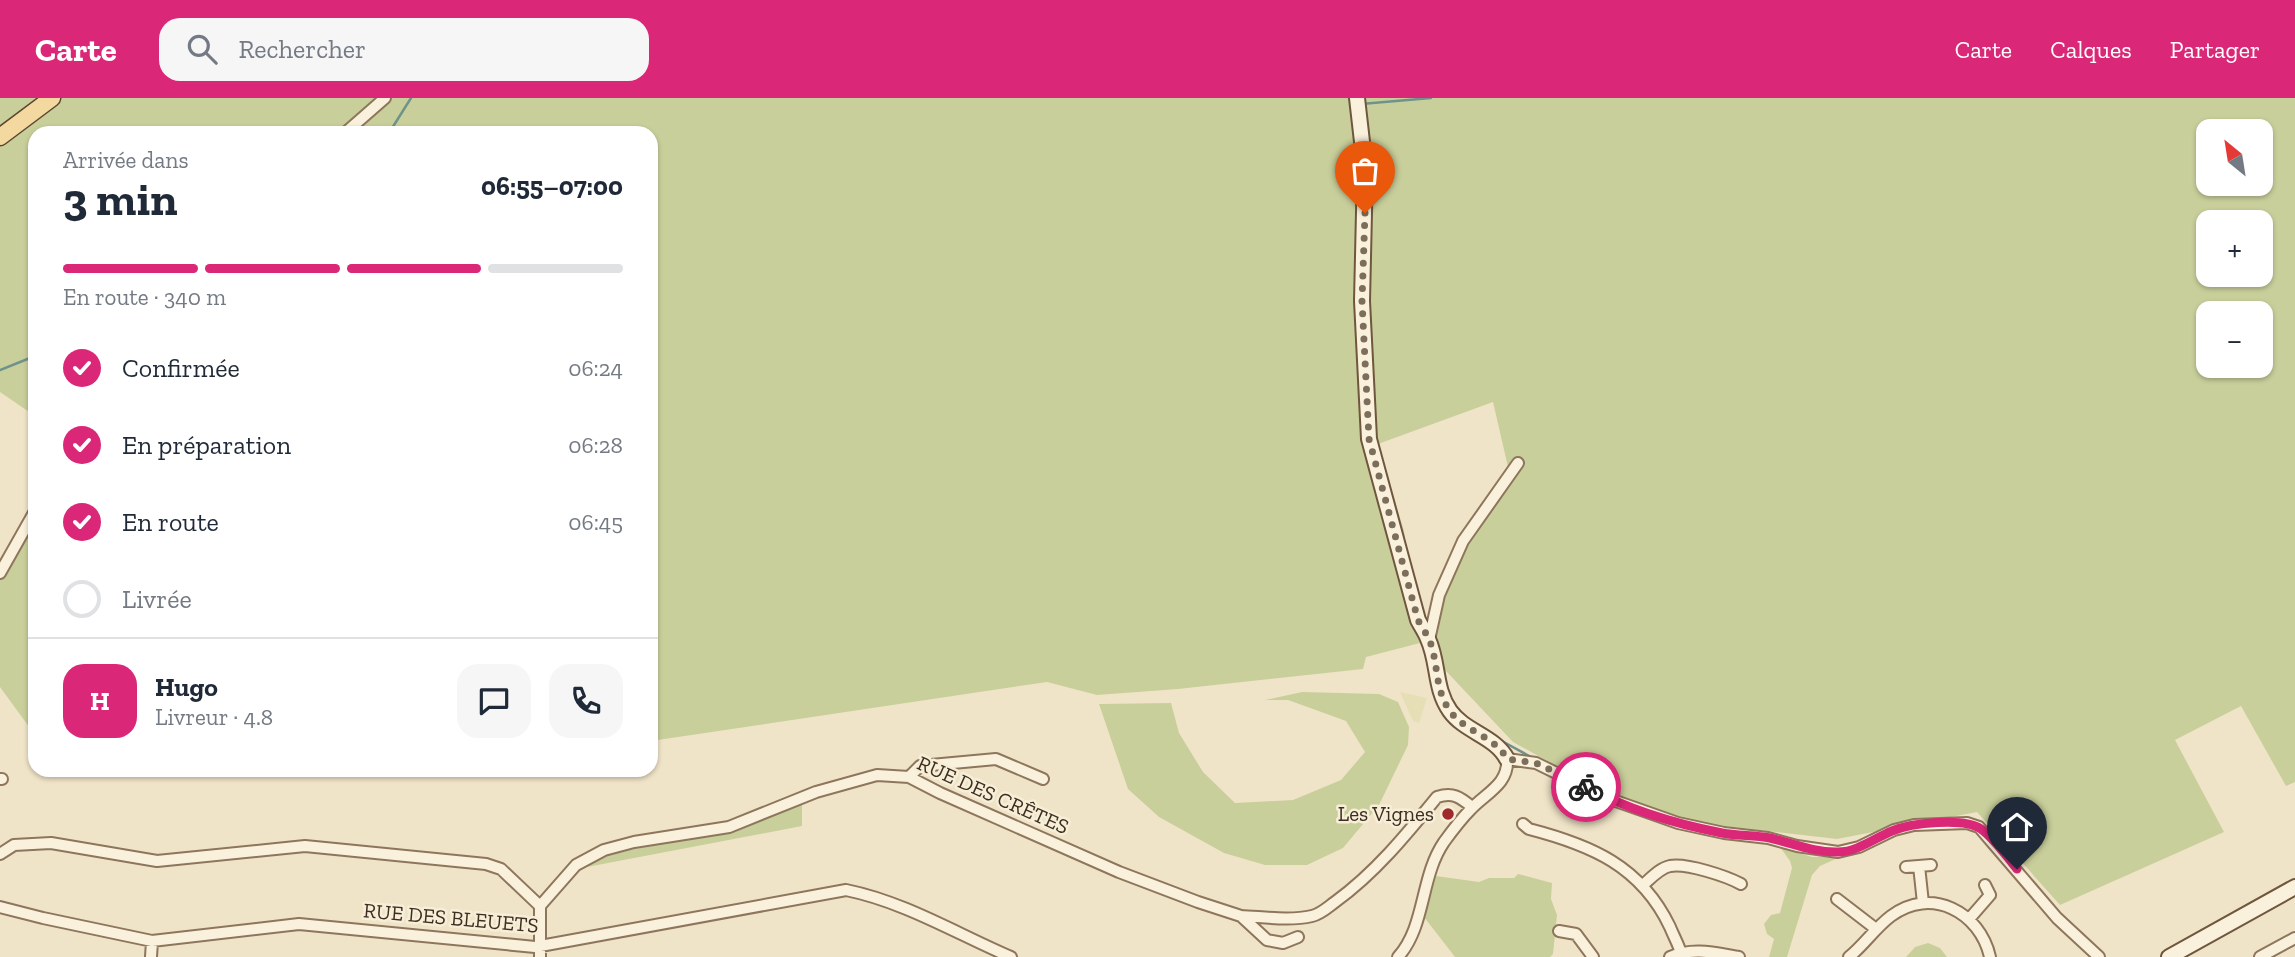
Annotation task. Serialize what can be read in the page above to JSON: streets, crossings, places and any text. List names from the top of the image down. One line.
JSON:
{"streets":{"street":["RUE DES CRÊTES","RUE DES BLEUETS"]},"places":["Les Vignes"],"north":"top left","page":{"header":"Carte","search":"Rechercher","nav":["Carte","Calques","Partager"],"map_buttons":["+","−"],"heading":["3 min","Arrivée dans","06:55–07:00"],"panel":["Hugo","Livreur · 4.8"],"bar":"En route · 340 m","list":[["Confirmée","06:24"],["En préparation","06:28"],["En route","06:45"],"Livrée"],"round":"H"}}
